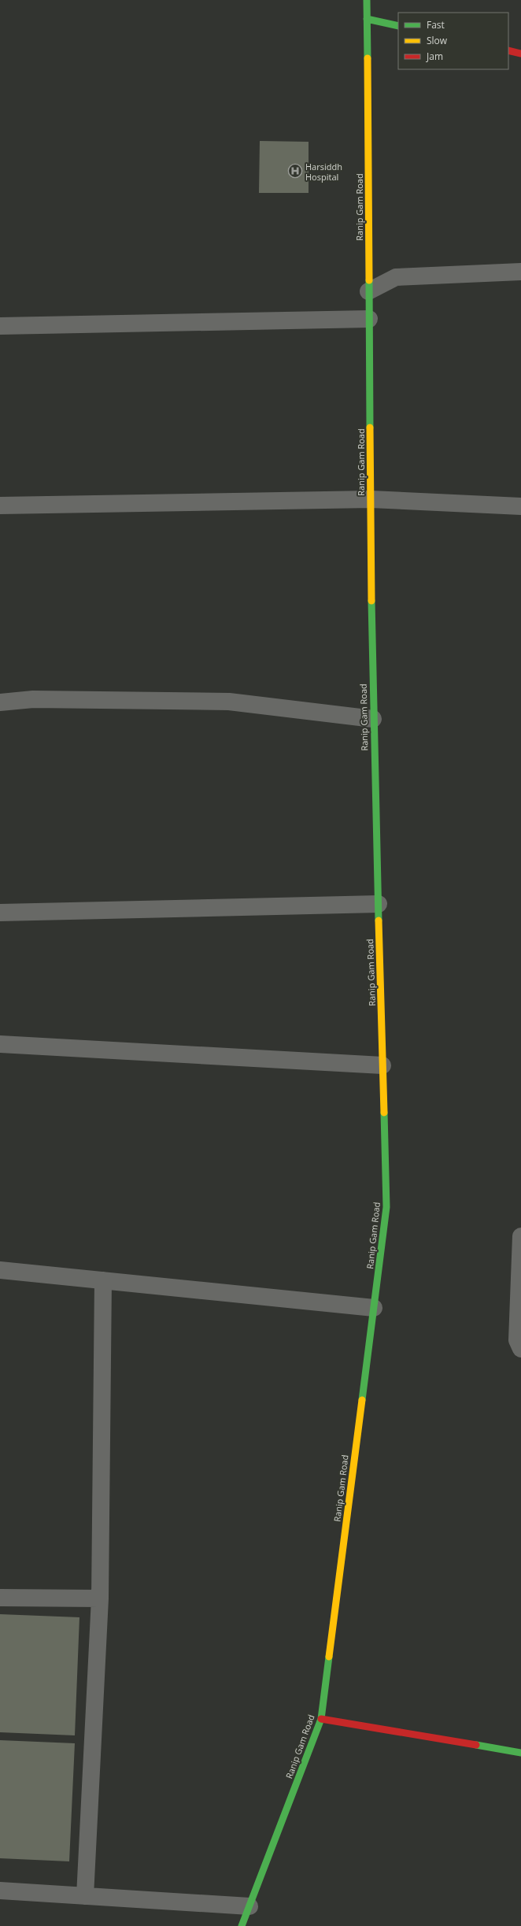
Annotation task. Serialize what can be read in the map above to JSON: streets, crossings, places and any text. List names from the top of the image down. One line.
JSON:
{"streets":{"street":["Ranip Gam Road"]},"places":{"hospital":["Harsiddh Hospital"]},"legend":["Fast","Slow","Jam"]}
